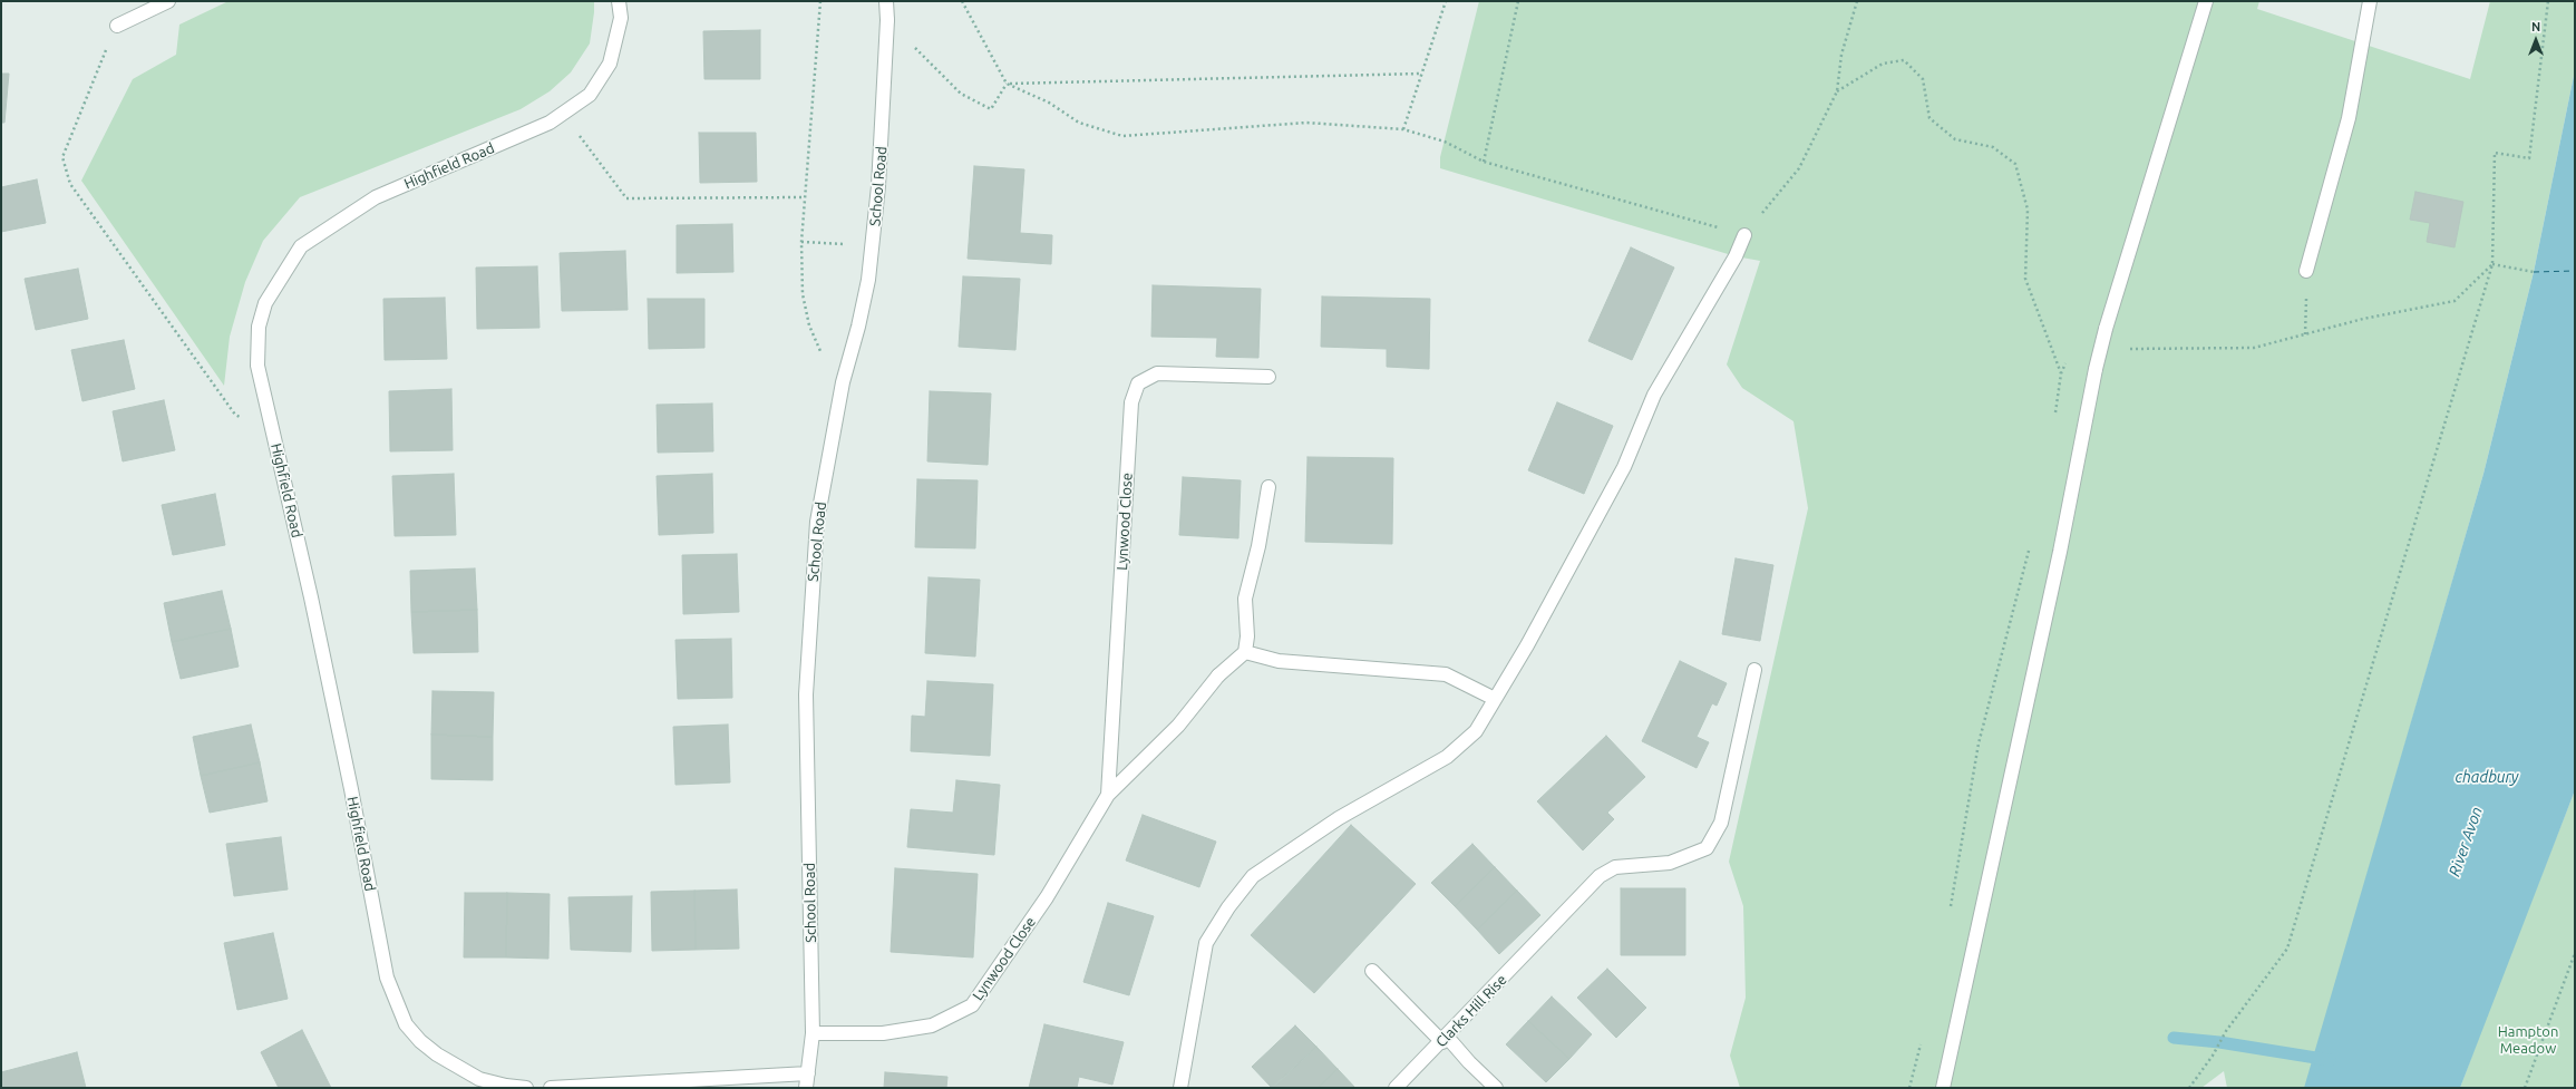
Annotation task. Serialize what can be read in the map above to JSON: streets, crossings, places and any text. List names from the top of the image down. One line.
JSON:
{"streets":{"street":["Highfield Road","School Road","Lynwood Close","Clarks Hill Rise"]},"crossings":[["School Road","Lynwood Close"]],"water":["chadbury","River Avon"],"parks":["Hampton Meadow"],"north":"top"}
